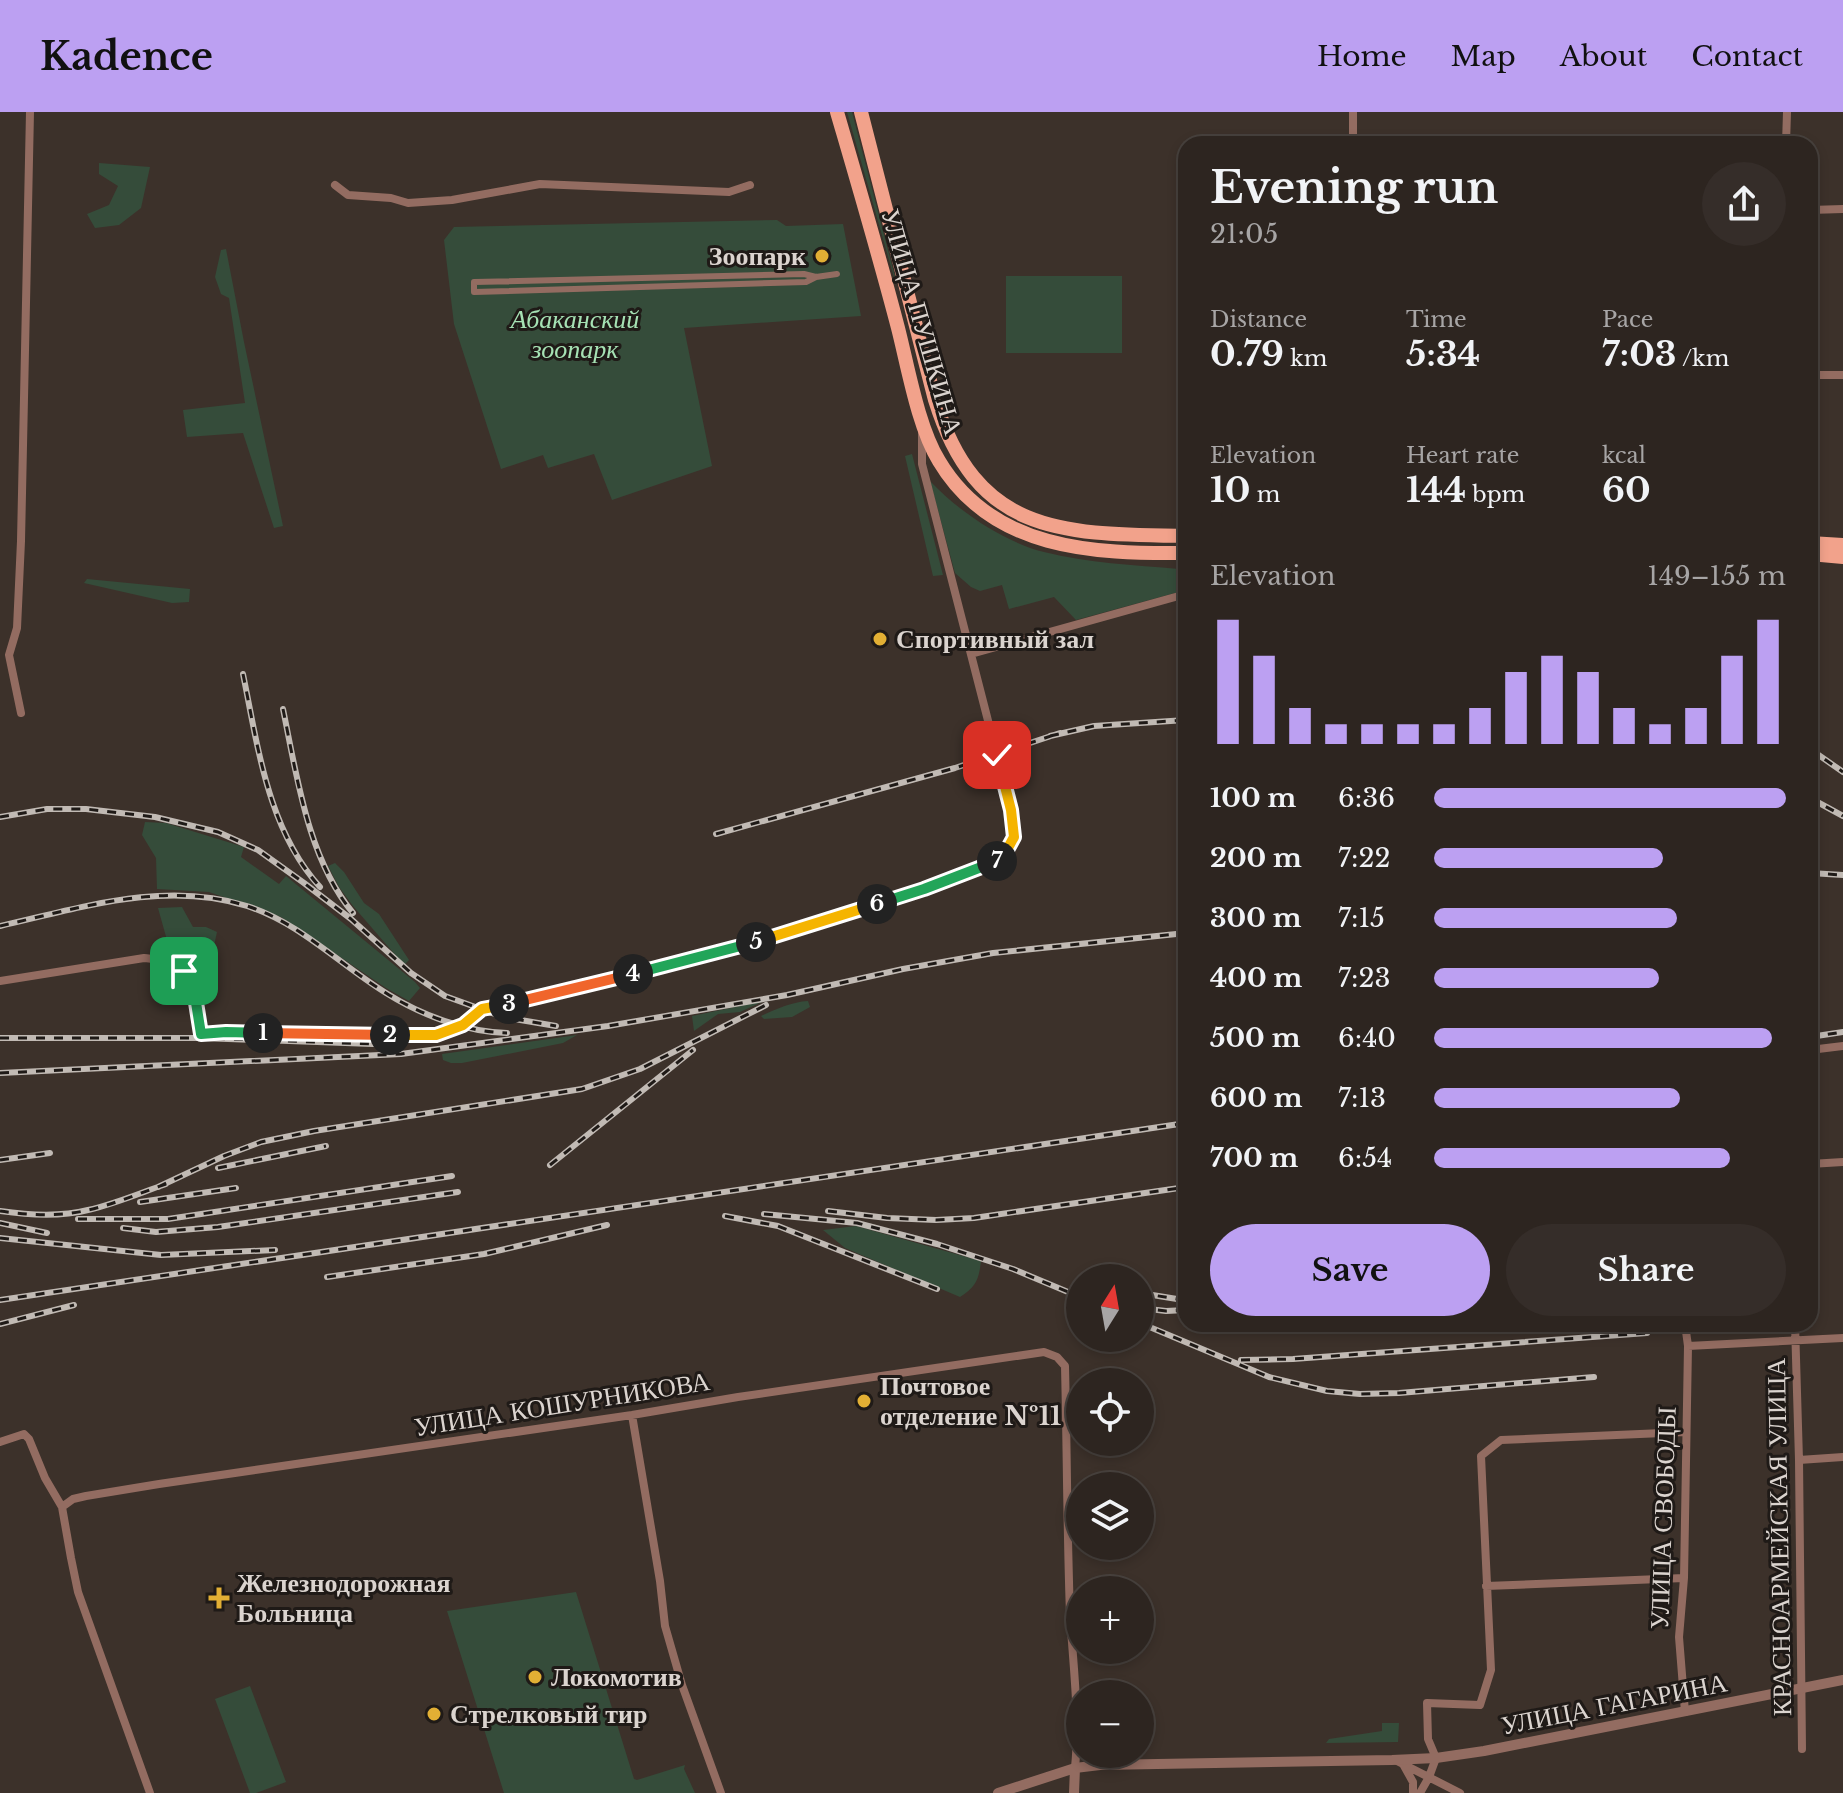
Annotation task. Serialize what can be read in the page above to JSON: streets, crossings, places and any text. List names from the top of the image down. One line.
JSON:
{"streets":{"main road":["УЛИЦА ПУШКИНА"],"street":["УЛИЦА КОШУРНИКОВА","УЛИЦА СВОБОДЫ","КРАСНОАРМЕЙСКАЯ УЛИЦА","УЛИЦА ГАГАРИНА"]},"crossings":[["УЛИЦА СВОБОДЫ","УЛИЦА ГАГАРИНА"],["КРАСНОАРМЕЙСКАЯ УЛИЦА","УЛИЦА ГАГАРИНА"]],"parks":["Абаканский зоопарк"],"places":{"other":["Зоопарк","Спортивный зал","Почтовое отделение №11","Локомотив","Стрелковый тир"],"health":["Железнодорожная Больница"]},"north":"top","page":{"header":"Kadence","nav":["Home","Map","About","Contact"],"heading":["Evening run","21:05"],"stats":[["Distance","0.79 km"],["Time","5:34"],["Pace","7:03 /km"],["Elevation","10 m"],["Heart rate","144 bpm"],["kcal","60"]],"chart":["Elevation","149–155 m"],"list":[{"name":"100 m","note":"6:36"},{"name":"200 m","note":"7:22"},{"name":"300 m","note":"7:15"},{"name":"400 m","note":"7:23"},{"name":"500 m","note":"6:40"},{"name":"600 m","note":"7:13"},{"name":"700 m","note":"6:54"}],"pins":["7","6","5","4","3","1","2"],"buttons":["Save","Share"],"map_buttons":["+","−"]}}
